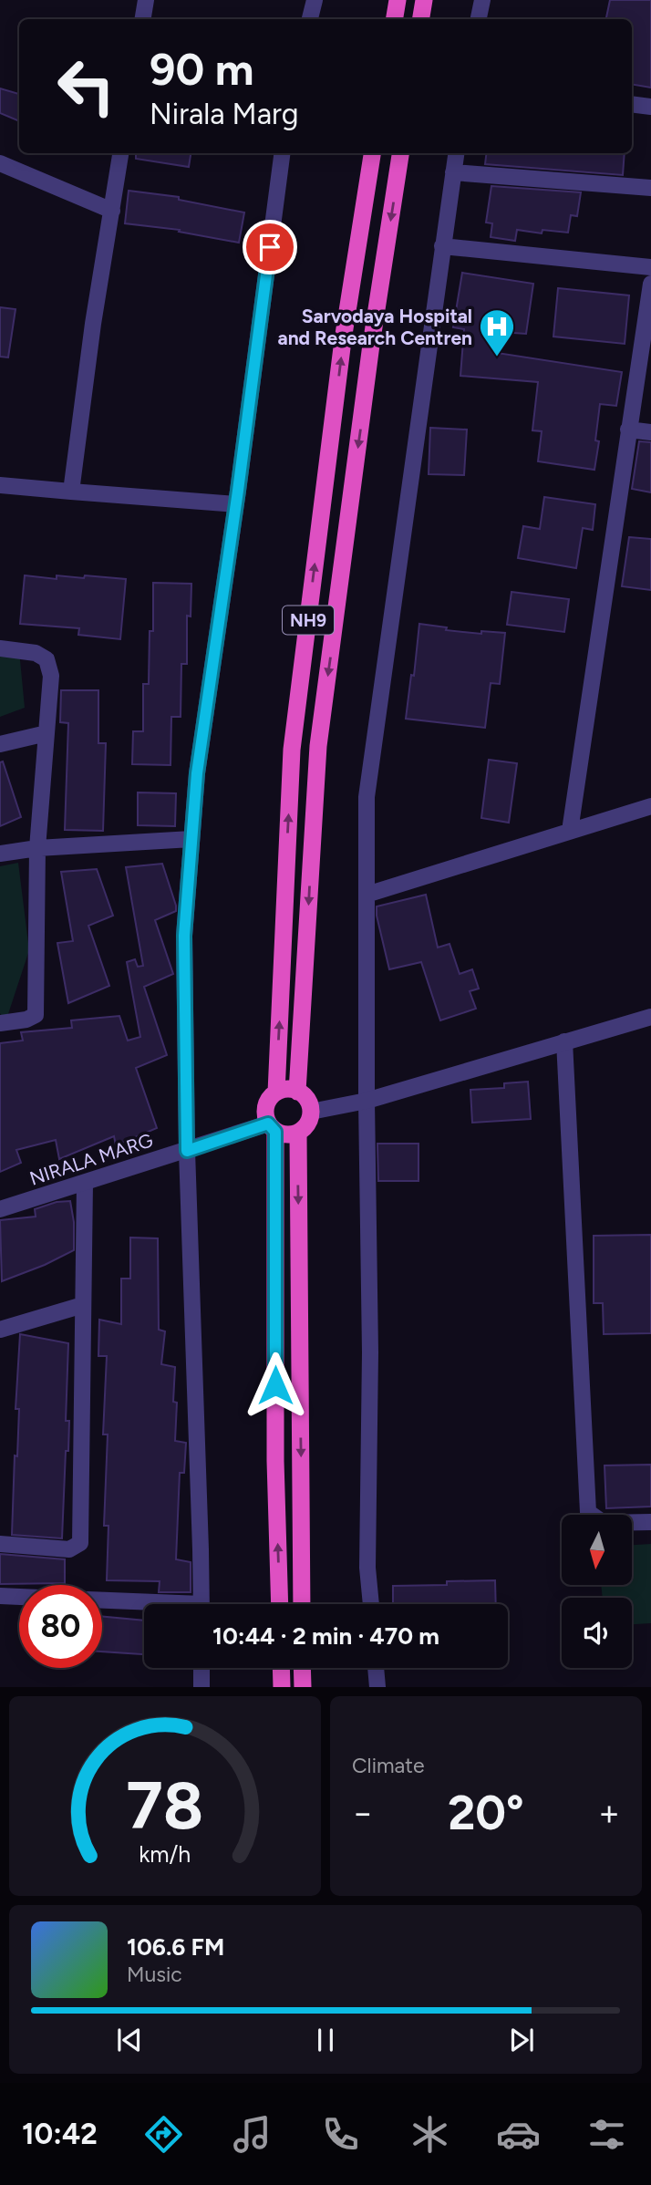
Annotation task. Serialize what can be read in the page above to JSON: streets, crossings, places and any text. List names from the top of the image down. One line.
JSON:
{"streets":{"highway":["NH9"],"street":["NIRALA MARG"]},"crossings":[["NH9","NIRALA MARG"]],"places":{"hospital":["Sarvodaya Hospital and Research Centren"]},"north":"bottom","page":{"turn":["90 m","Nirala Marg"],"limit":"80","trip":"10:44 · 2 min · 470 m","tile":"Climate","heat":["−","20°","+"],"song":["106.6 FM","Music"],"tabs":"10:42","gauge":["78","km/h"]}}
